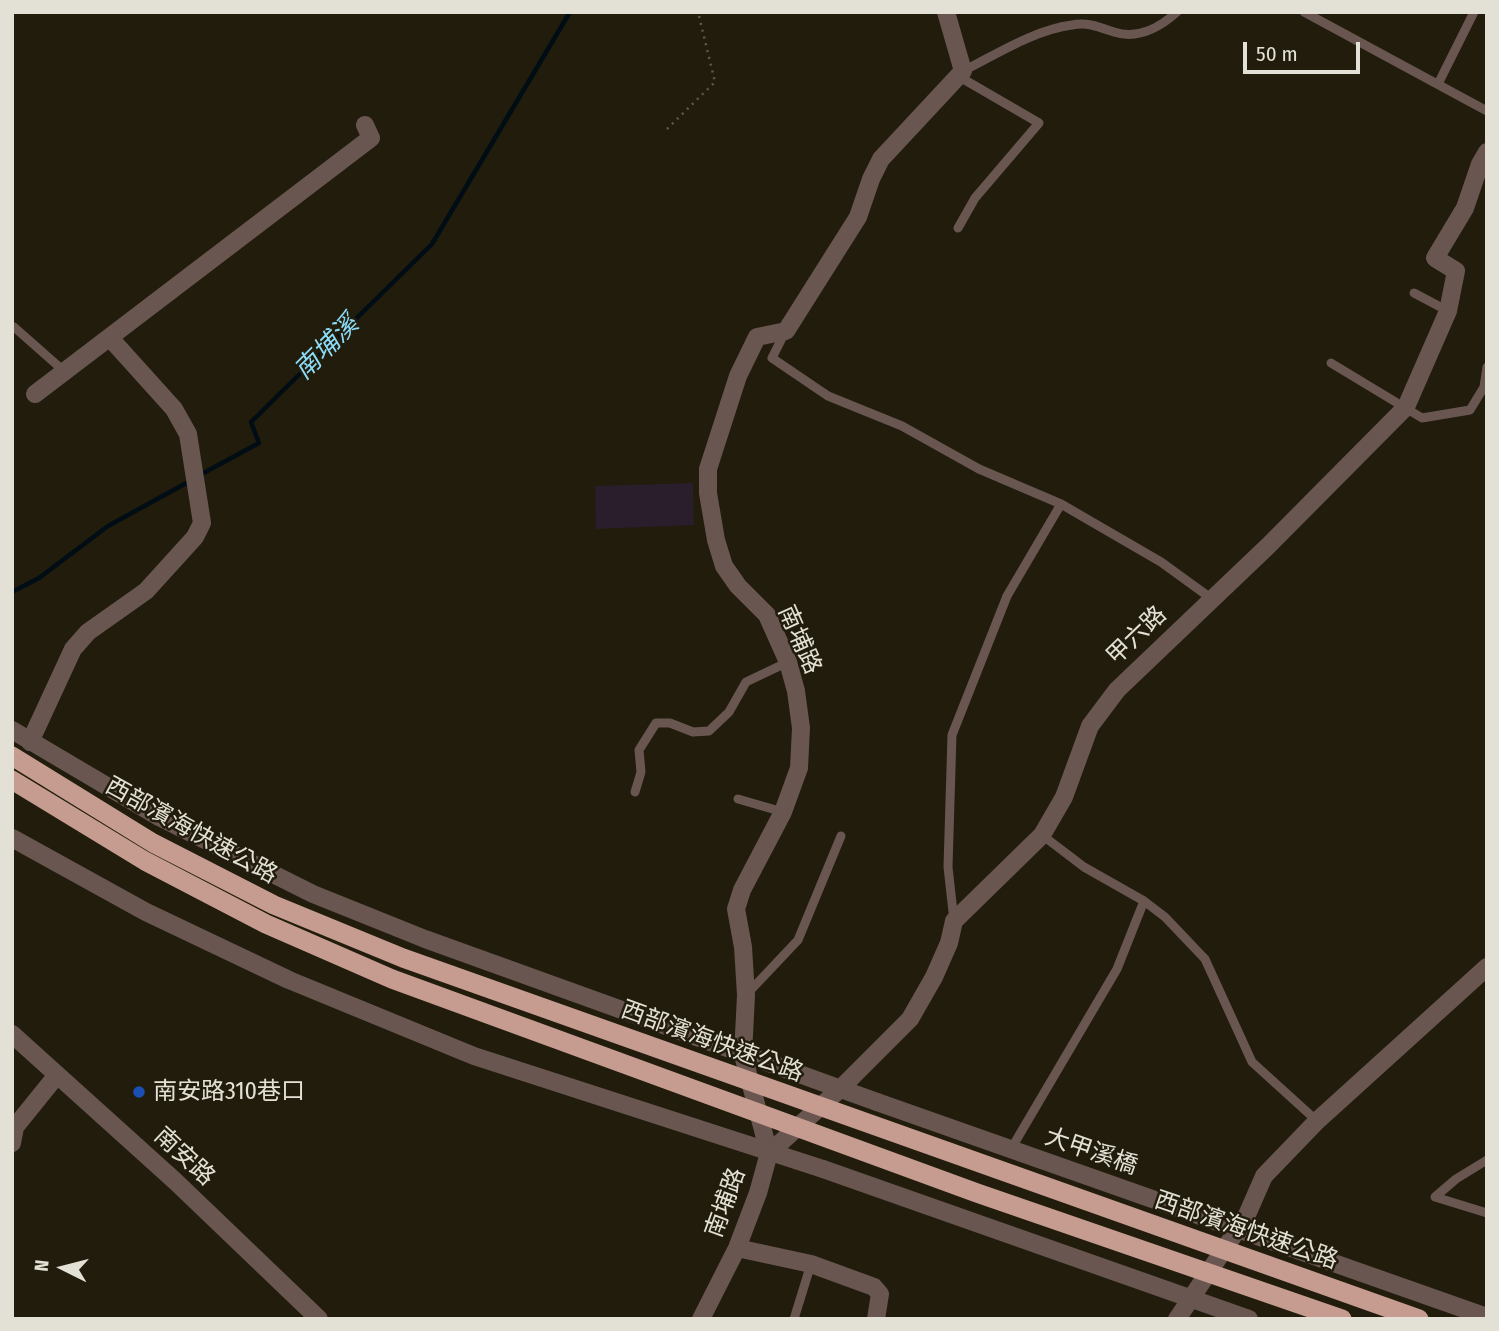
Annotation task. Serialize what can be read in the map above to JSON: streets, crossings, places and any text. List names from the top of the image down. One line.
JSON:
{"streets":{"highway":["西部濱海快速公路"],"street":["甲六路","南埔路","大甲溪橋","南安路"]},"crossings":[["甲六路","南埔路"],["甲六路","大甲溪橋"],["南埔路","大甲溪橋"]],"water":["南埔溪"],"places":["南安路310巷口"],"scale_bar":"50 m","north":"left"}
